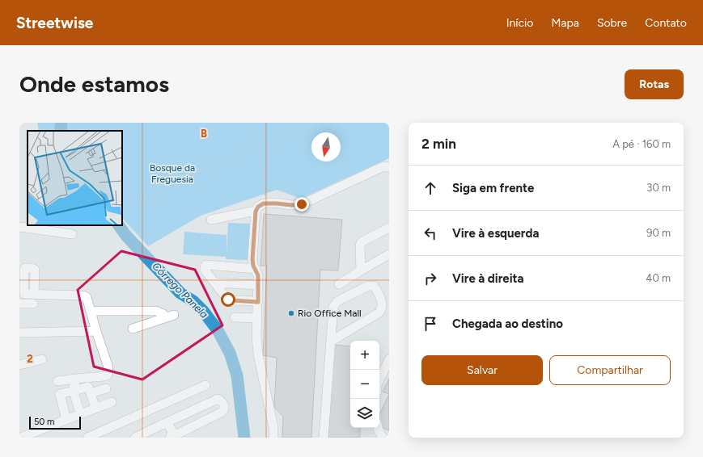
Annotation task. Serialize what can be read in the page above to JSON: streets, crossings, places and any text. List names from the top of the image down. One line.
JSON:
{"water":["Córrego Panela"],"parks":["Bosque da Freguesia"],"places":["Rio Office Mall"],"scale_bar":"50 m","north":"bottom","page":{"header":"Streetwise","nav":["Início","Mapa","Sobre","Contato"],"buttons":["Rotas",["Salvar","Compartilhar"]],"title":"Onde estamos","heading":["2 min","A pé · 160 m"],"list":[["Siga em frente","30 m"],["Vire à esquerda","90 m"],["Vire à direita","40 m"],"Chegada ao destino"],"map_buttons":["+","−"],"scale":"50 m"},"grid":{"columns":["B"],"rows":["2"]}}
